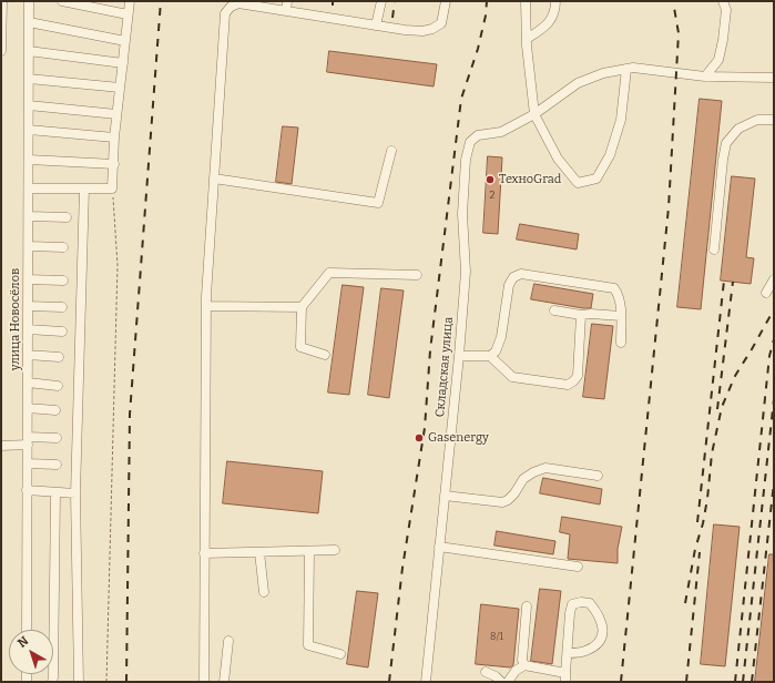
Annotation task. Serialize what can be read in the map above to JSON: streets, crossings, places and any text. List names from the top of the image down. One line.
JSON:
{"streets":{"street":["улица Новосёлов","Складская улица"]},"places":["ТехноGrad","Gasenergy"],"house_numbers":["2","8/1"],"north":"top left"}
